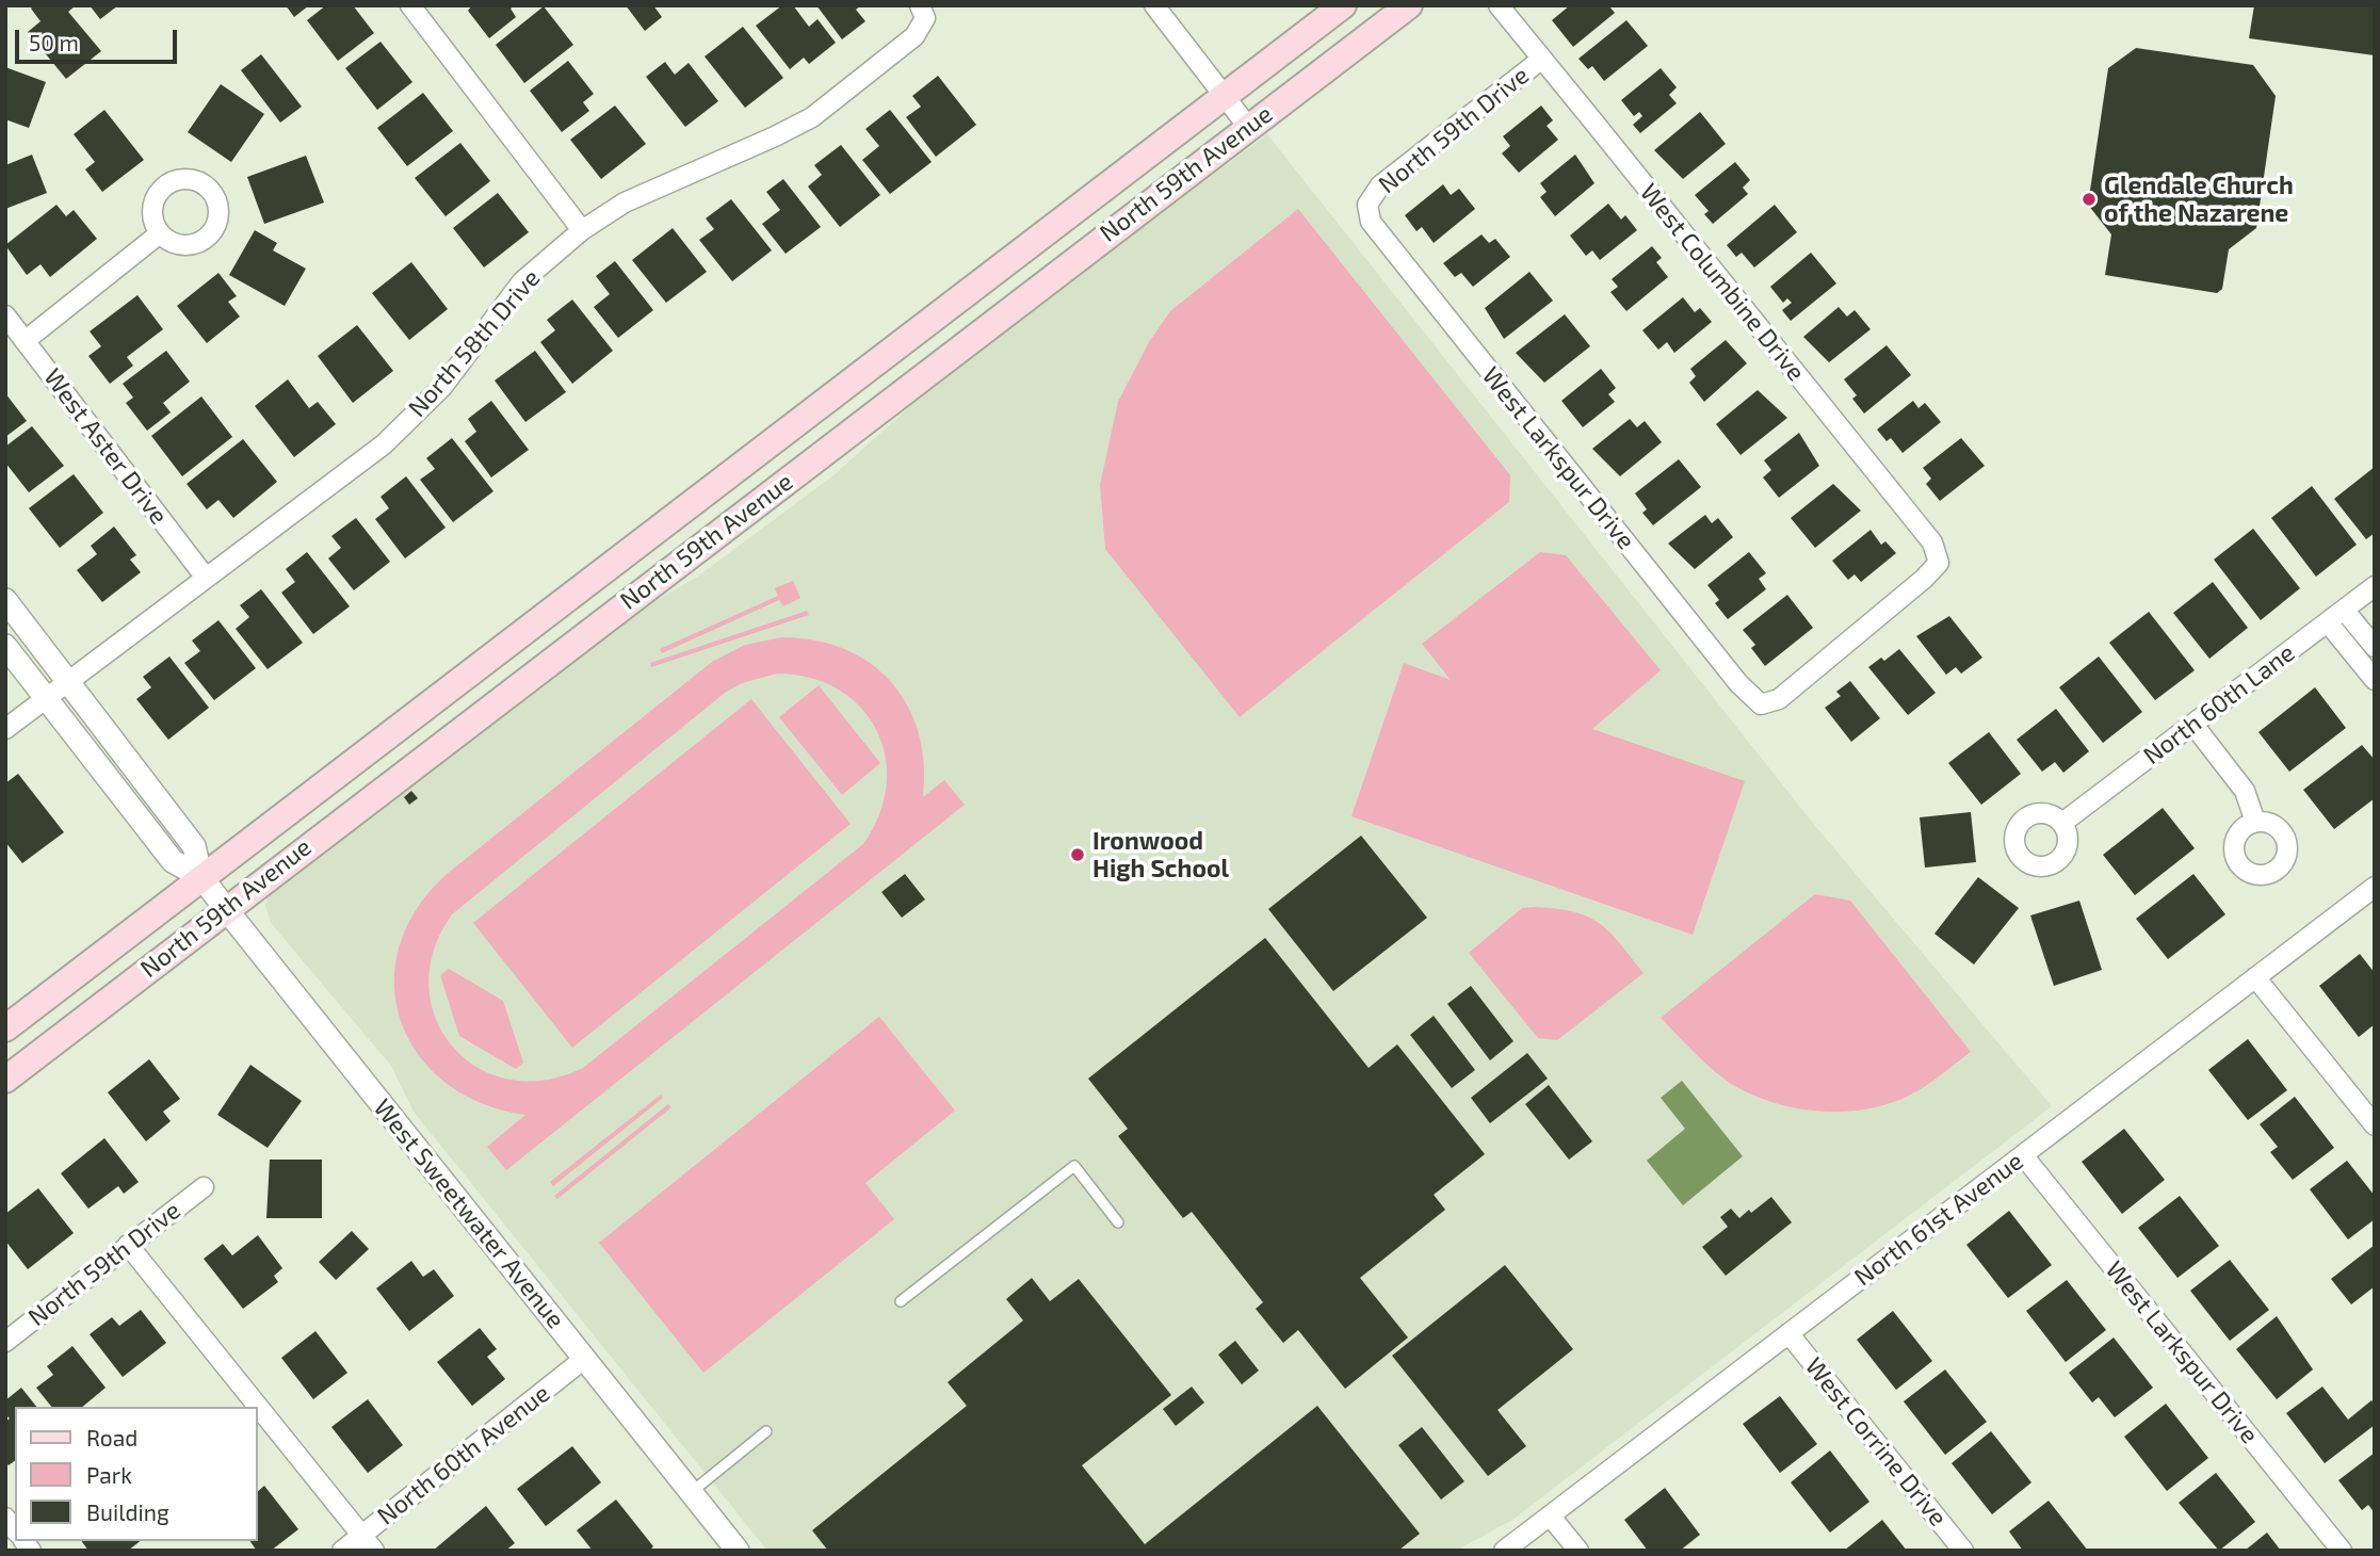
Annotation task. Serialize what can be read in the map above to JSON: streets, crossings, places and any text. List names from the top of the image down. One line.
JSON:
{"streets":{"main road":["North 59th Avenue"],"street":["North 59th Drive","West Columbine Drive","North 58th Drive","West Aster Drive","West Larkspur Drive","North 60th Lane","West Sweetwater Avenue","North 61st Avenue","West Corrine Drive","North 60th Avenue"]},"crossings":[["North 59th Drive","West Columbine Drive"],["North 59th Drive","West Larkspur Drive"],["North 59th Avenue","West Sweetwater Avenue"],["West Columbine Drive","West Larkspur Drive"],["North 58th Drive","West Aster Drive"],["West Larkspur Drive","North 61st Avenue"],["West Sweetwater Avenue","North 60th Avenue"],["North 61st Avenue","West Corrine Drive"]],"places":["Glendale Church of the Nazarene","Ironwood High School"],"legend":["Road","Park","Building"],"scale_bar":"50 m"}
